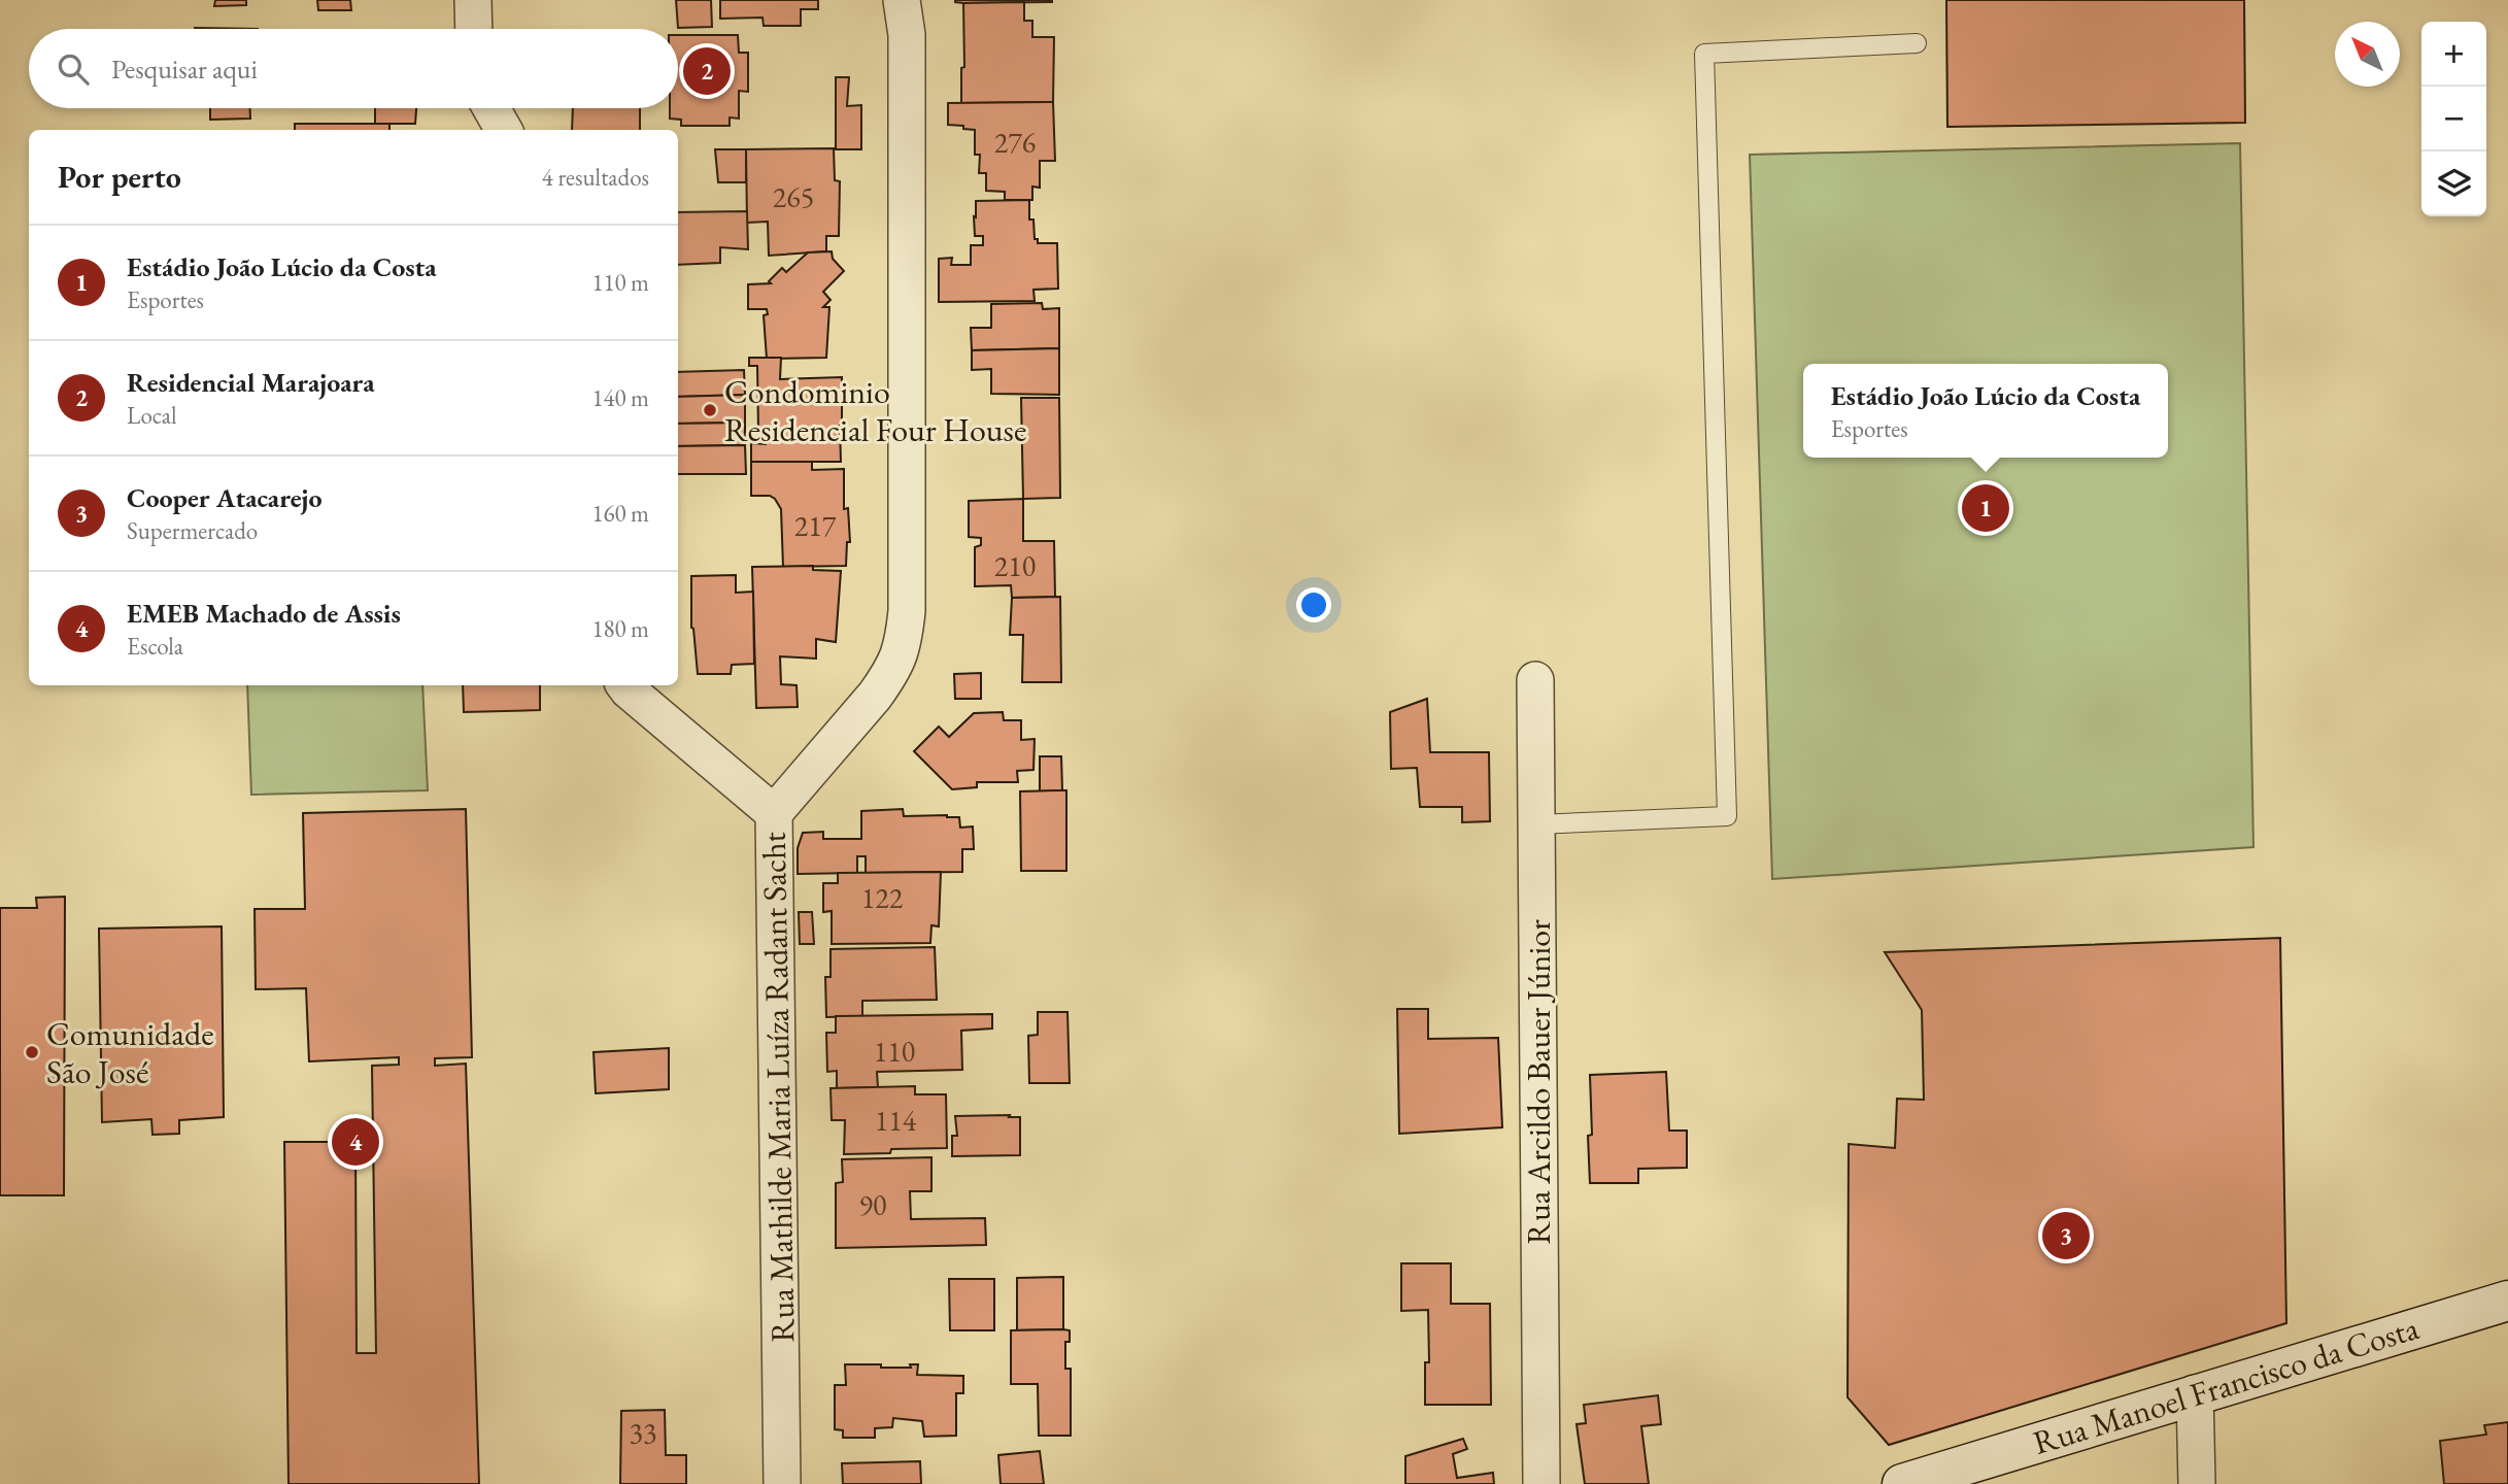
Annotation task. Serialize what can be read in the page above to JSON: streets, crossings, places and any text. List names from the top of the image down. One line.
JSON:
{"streets":{"main road":["Rua Manoel Francisco da Costa"],"street":["Rua Arcildo Bauer Júnior","Rua Mathilde Maria Luíza Radant Sacht"]},"places":["Condominio Residencial Four House","Comunidade São José"],"house_numbers":["276","265","217","210","122","110","114","90","33"],"north":"top left","page":{"map_buttons":["+","−"],"search":"Pesquisar aqui","pins":["2","1","4","3"],"heading":["Por perto","4 resultados"],"list":[{"mark":"1","name":"Estádio João Lúcio da Costa","note":"Esportes","value":"110 m"},{"mark":"2","name":"Residencial Marajoara","note":"Local","value":"140 m"},{"mark":"3","name":"Cooper Atacarejo","note":"Supermercado","value":"160 m"},{"mark":"4","name":"EMEB Machado de Assis","note":"Escola","value":"180 m"}],"popup":["Estádio João Lúcio da Costa","Esportes"]}}
